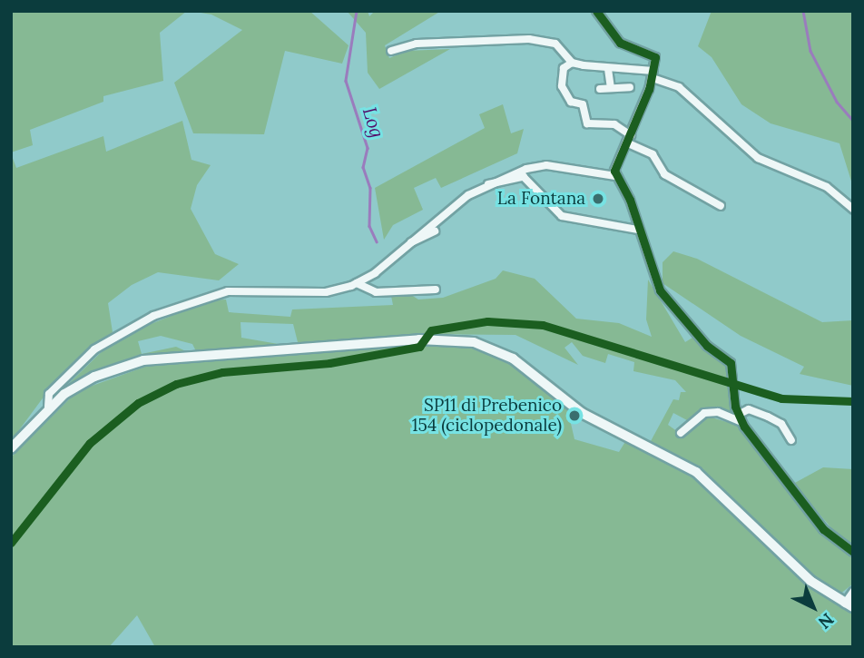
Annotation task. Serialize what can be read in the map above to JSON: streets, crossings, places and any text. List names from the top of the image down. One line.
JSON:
{"water":["Log"],"places":["La Fontana","SP11 di Prebenico 154 (ciclopedonale)"],"north":"bottom right"}
